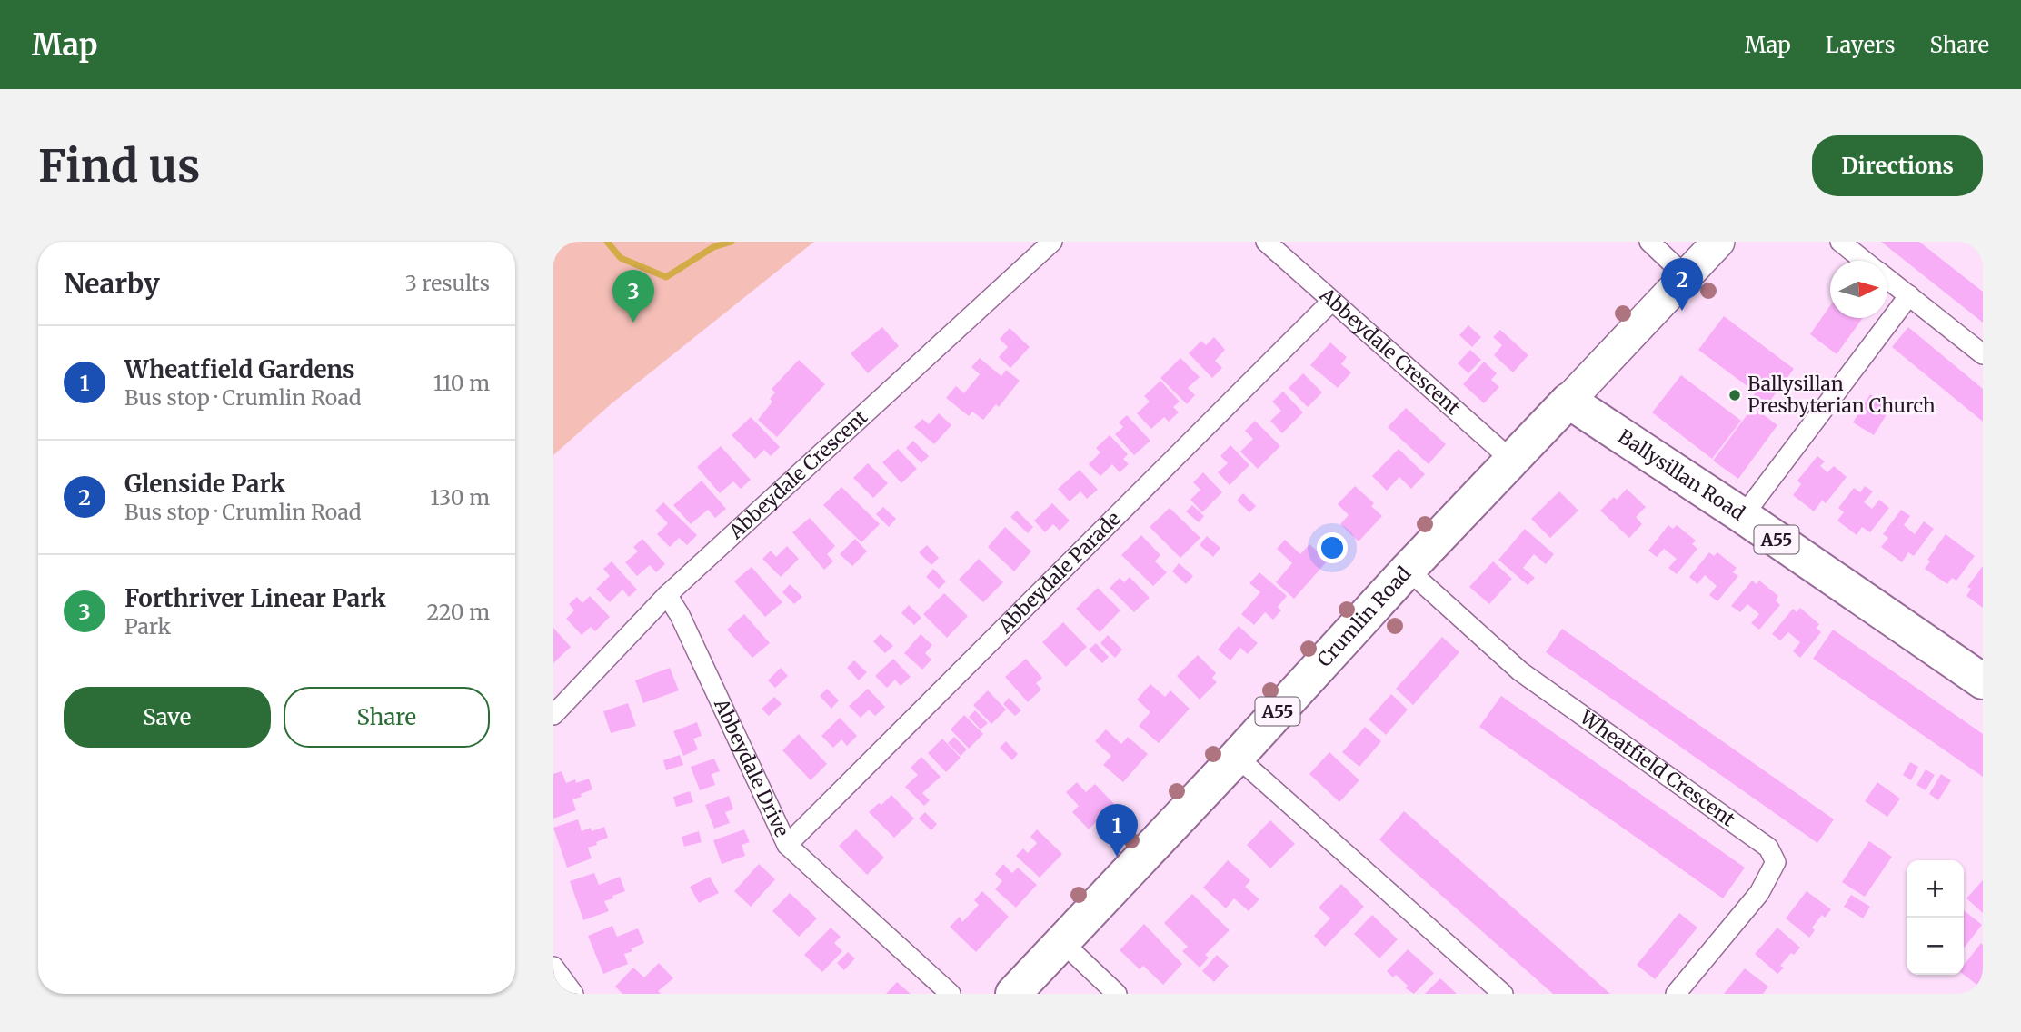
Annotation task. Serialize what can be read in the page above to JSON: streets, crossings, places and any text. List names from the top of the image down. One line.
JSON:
{"streets":{"highway":["Ballysillan Road","A55","Crumlin Road"],"street":["Abbeydale Crescent","Abbeydale Parade","Abbeydale Drive","Wheatfield Crescent"]},"crossings":[["Abbeydale Crescent","Abbeydale Parade"],["Abbeydale Crescent","Crumlin Road"],["Abbeydale Crescent","Abbeydale Drive"],["Ballysillan Road","Crumlin Road"],["Abbeydale Parade","Abbeydale Drive"],["Crumlin Road","Wheatfield Crescent"]],"places":["Ballysillan Presbyterian Church"],"north":"right","page":{"header":"Map","nav":["Map","Layers","Share"],"buttons":["Directions",["Save","Share"]],"title":"Find us","heading":["Nearby","3 results"],"pins":["2","3","1"],"list":[{"mark":"1","name":"Wheatfield Gardens","note":"Bus stop · Crumlin Road","value":"110 m"},{"mark":"2","name":"Glenside Park","note":"Bus stop · Crumlin Road","value":"130 m"},{"mark":"3","name":"Forthriver Linear Park","note":"Park","value":"220 m"}],"map_buttons":["+","−"]}}
